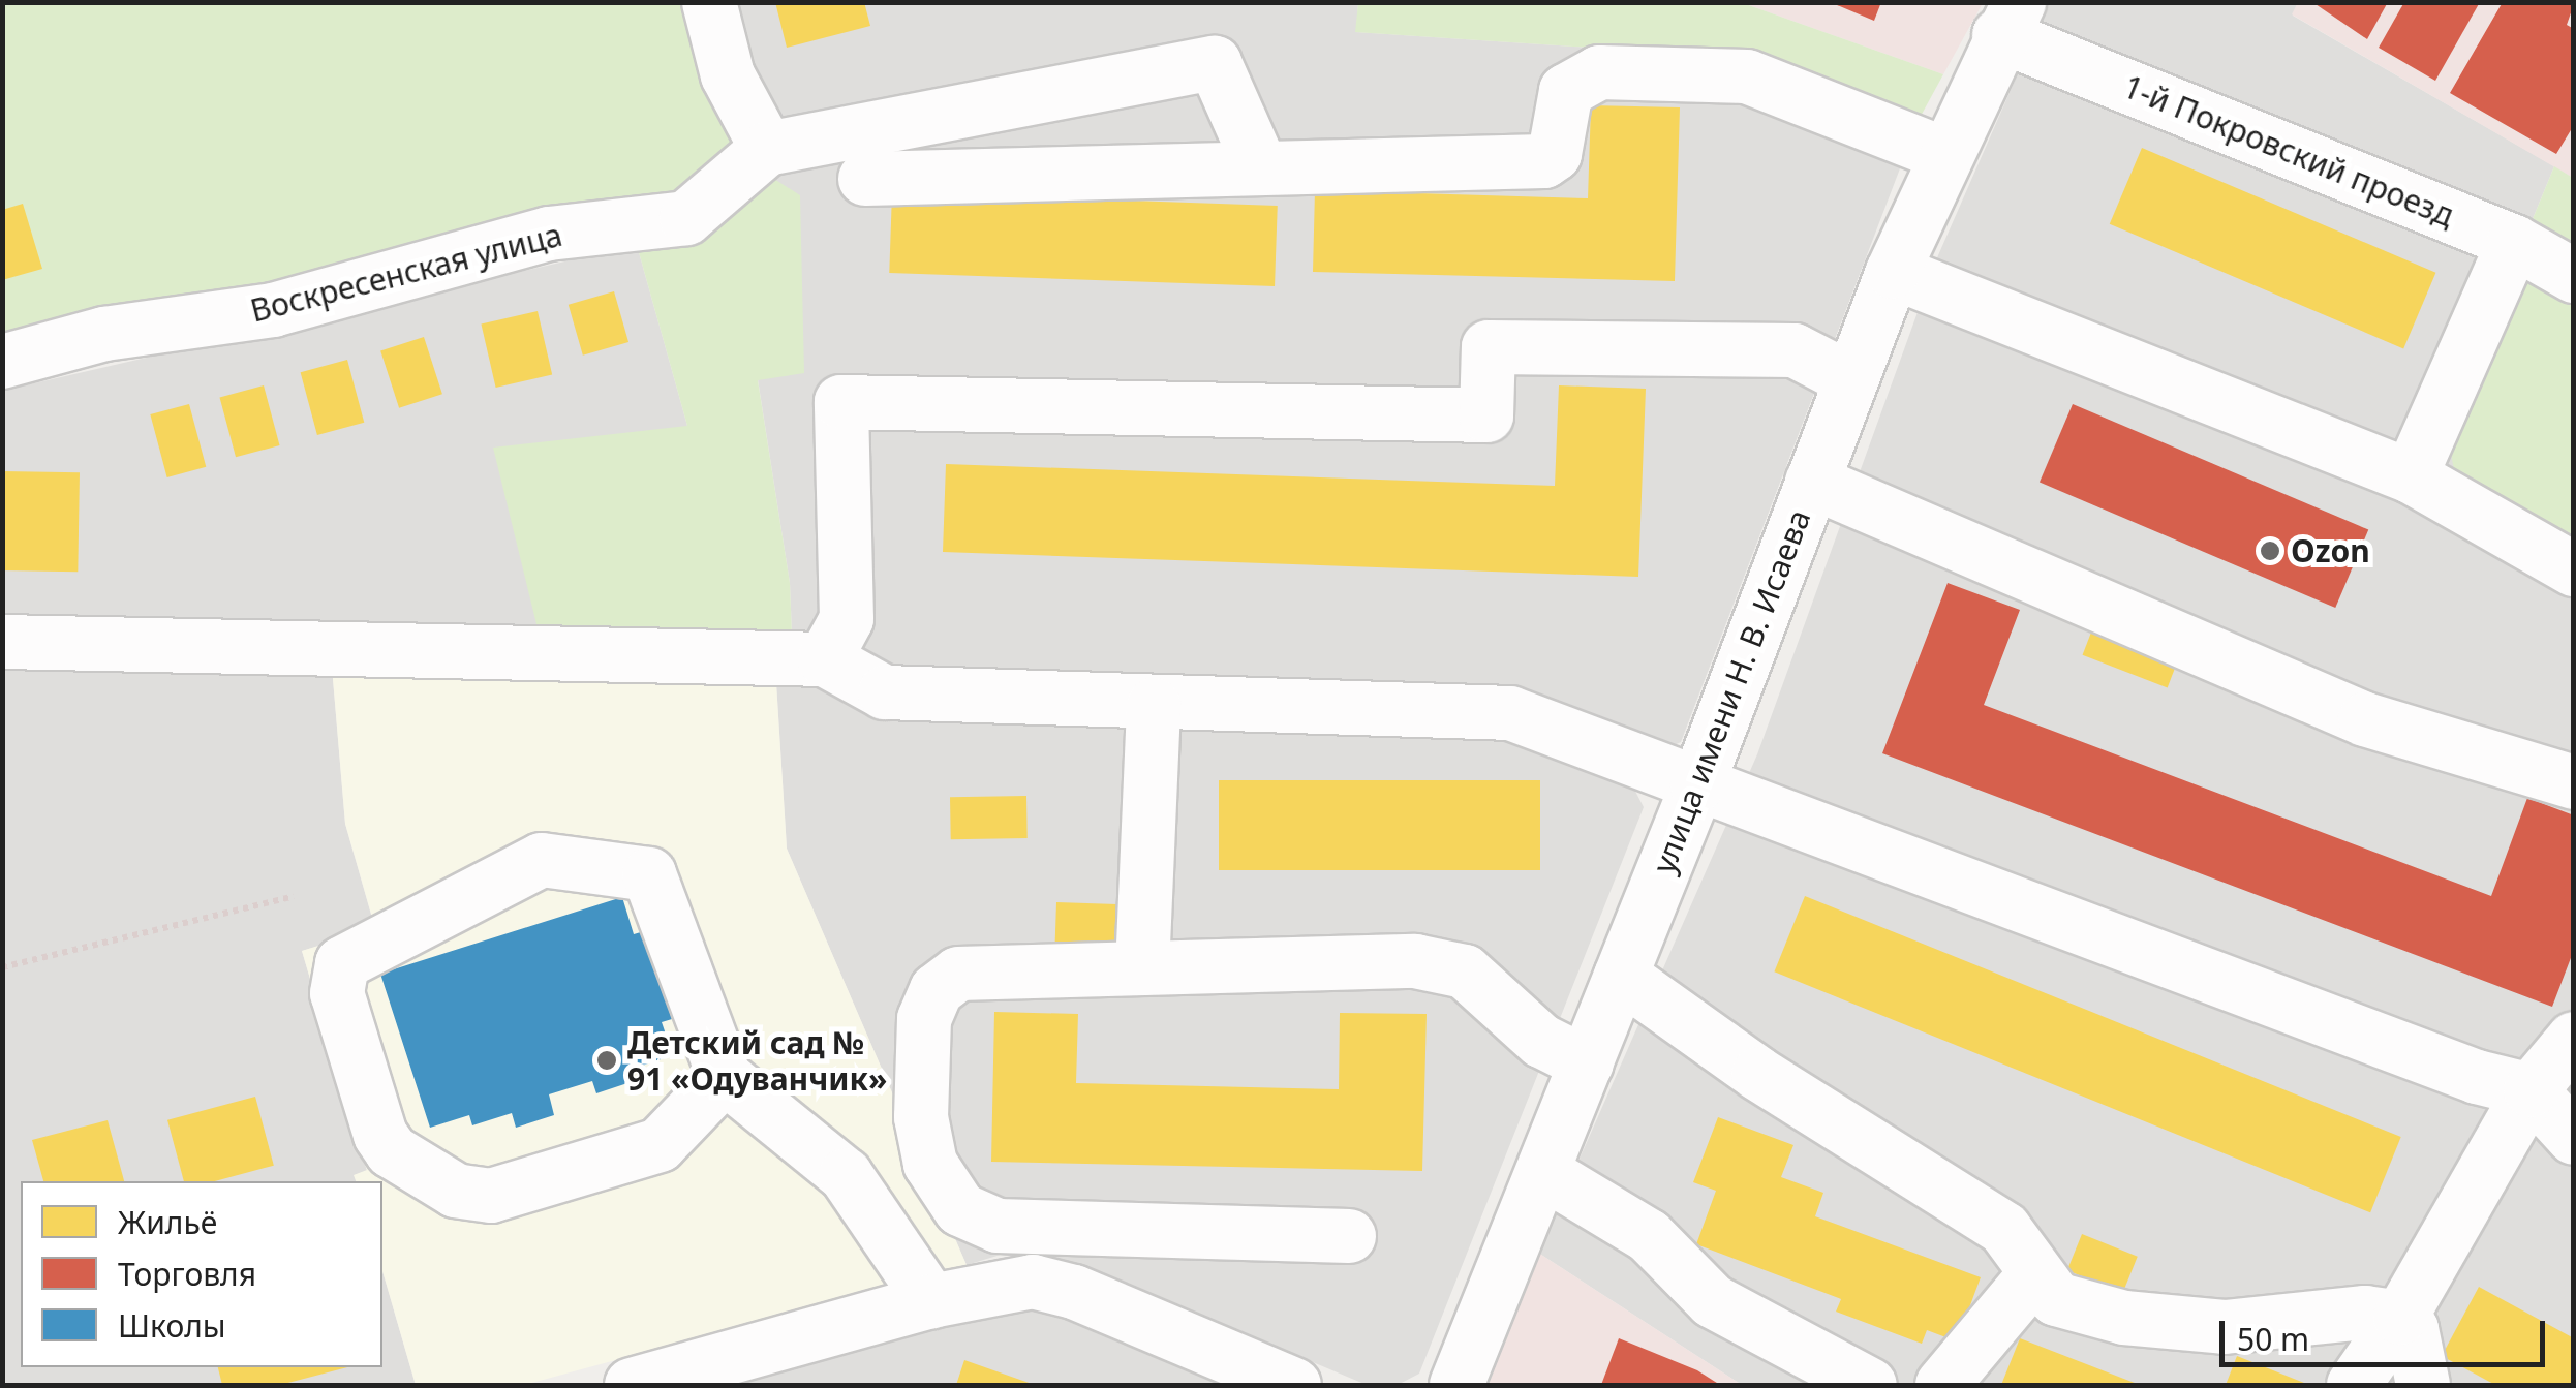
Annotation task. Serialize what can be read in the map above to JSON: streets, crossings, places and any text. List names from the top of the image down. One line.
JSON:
{"streets":{"street":["1-й Покровский проезд","Воскресенская улица","улица имени Н. В. Исаева"]},"crossings":[["1-й Покровский проезд","улица имени Н. В. Исаева"]],"places":["Ozon","Детский сад № 91 «Одуванчик»"],"legend":["Жильё","Торговля","Школы"],"scale_bar":"50 m"}
